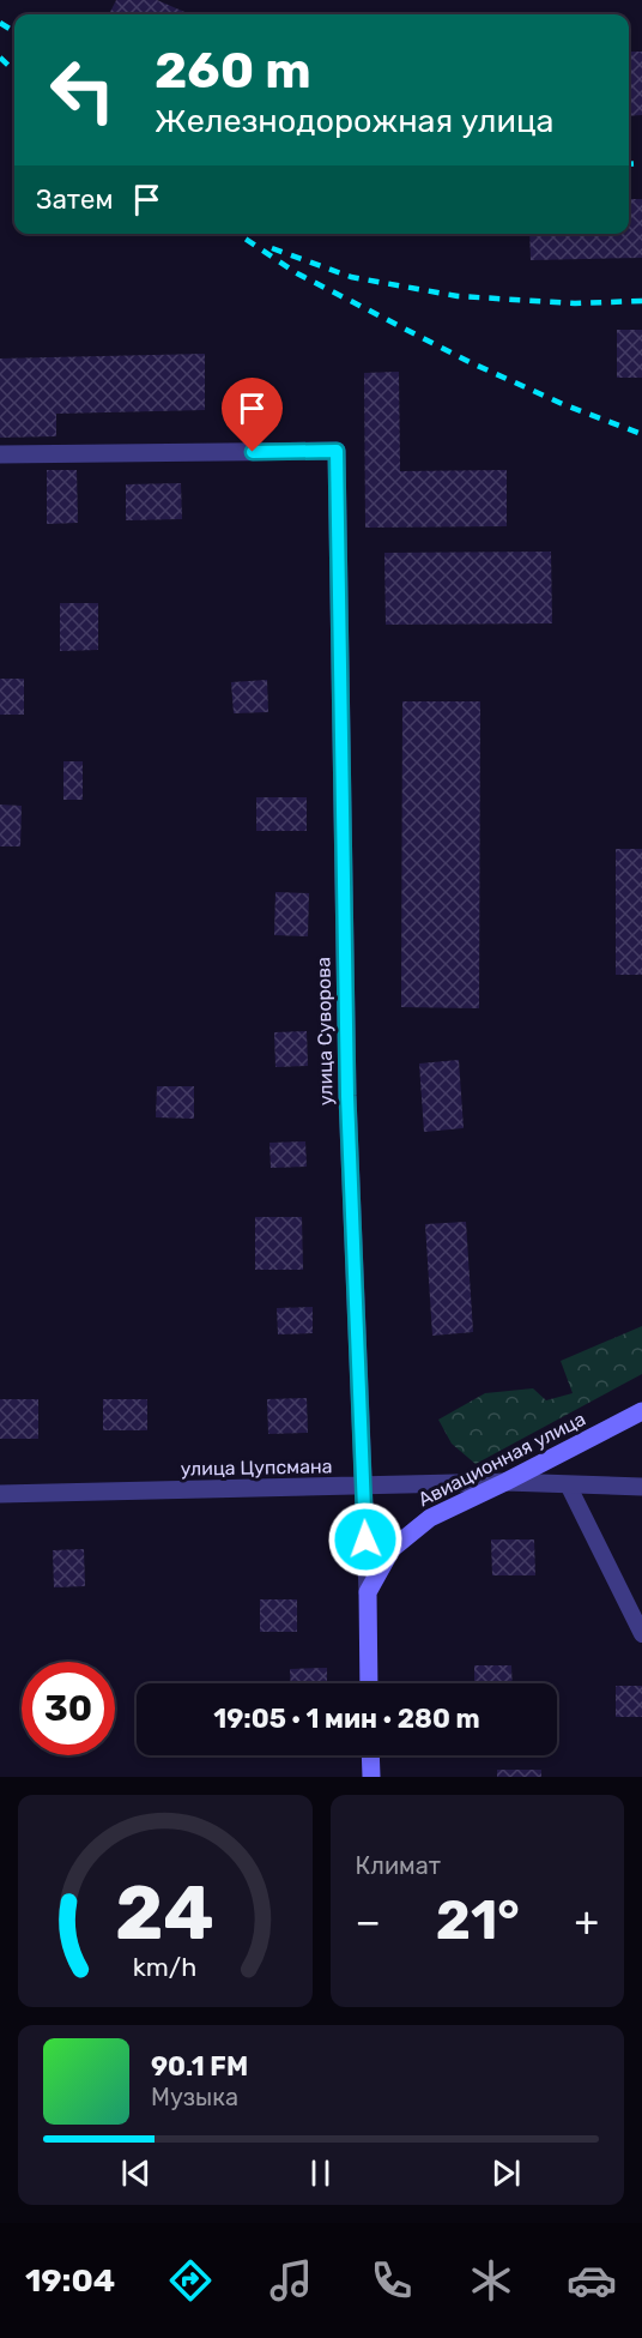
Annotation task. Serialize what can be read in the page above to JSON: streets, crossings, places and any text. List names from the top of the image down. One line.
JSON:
{"streets":{"main road":["улица Суворова","Авиационная улица"],"street":["улица Цупсмана"]},"crossings":[["улица Суворова","Авиационная улица"],["улица Суворова","улица Цупсмана"],["Авиационная улица","улица Цупсмана"]],"page":{"turn":["260 m","Железнодорожная улица"],"then":"Затем","limit":"30","trip":"19:05 · 1 мин · 280 m","tile":"Климат","heat":["−","21°","+"],"song":["90.1 FM","Музыка"],"tabs":"19:04","gauge":["24","km/h"]}}
